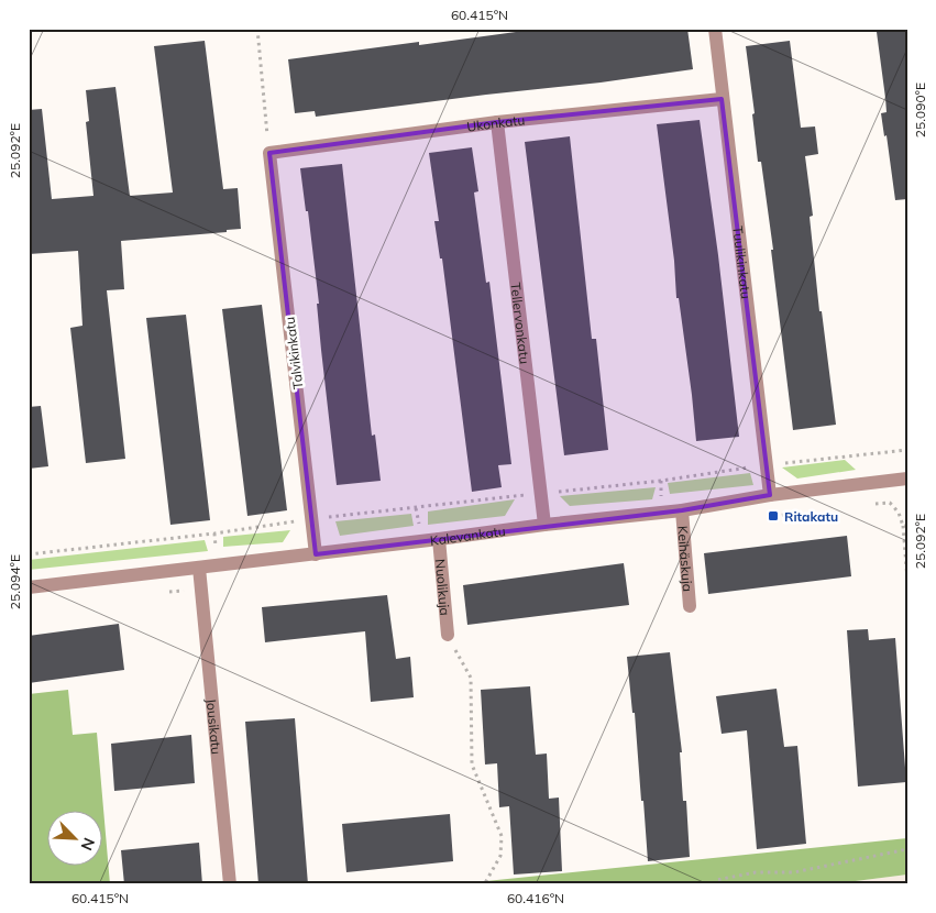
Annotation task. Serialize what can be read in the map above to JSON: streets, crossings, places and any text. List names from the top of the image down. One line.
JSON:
{"streets":{"street":["Ukonkatu","Tuulikinkatu","Tellervonkatu","Talvikinkatu","Kalevankatu","Keihäskuja","Nuolikuja","Jousikatu"]},"crossings":[["Ukonkatu","Tuulikinkatu"],["Ukonkatu","Tellervonkatu"],["Ukonkatu","Talvikinkatu"],["Tuulikinkatu","Kalevankatu"],["Tellervonkatu","Kalevankatu"],["Talvikinkatu","Kalevankatu"],["Kalevankatu","Keihäskuja"],["Kalevankatu","Nuolikuja"],["Kalevankatu","Jousikatu"]],"places":{"transit":["Ritakatu"]},"north":"bottom right","coordinates":["60.415°N","25.090°E","25.092°E","25.094°E","60.416°N"]}
